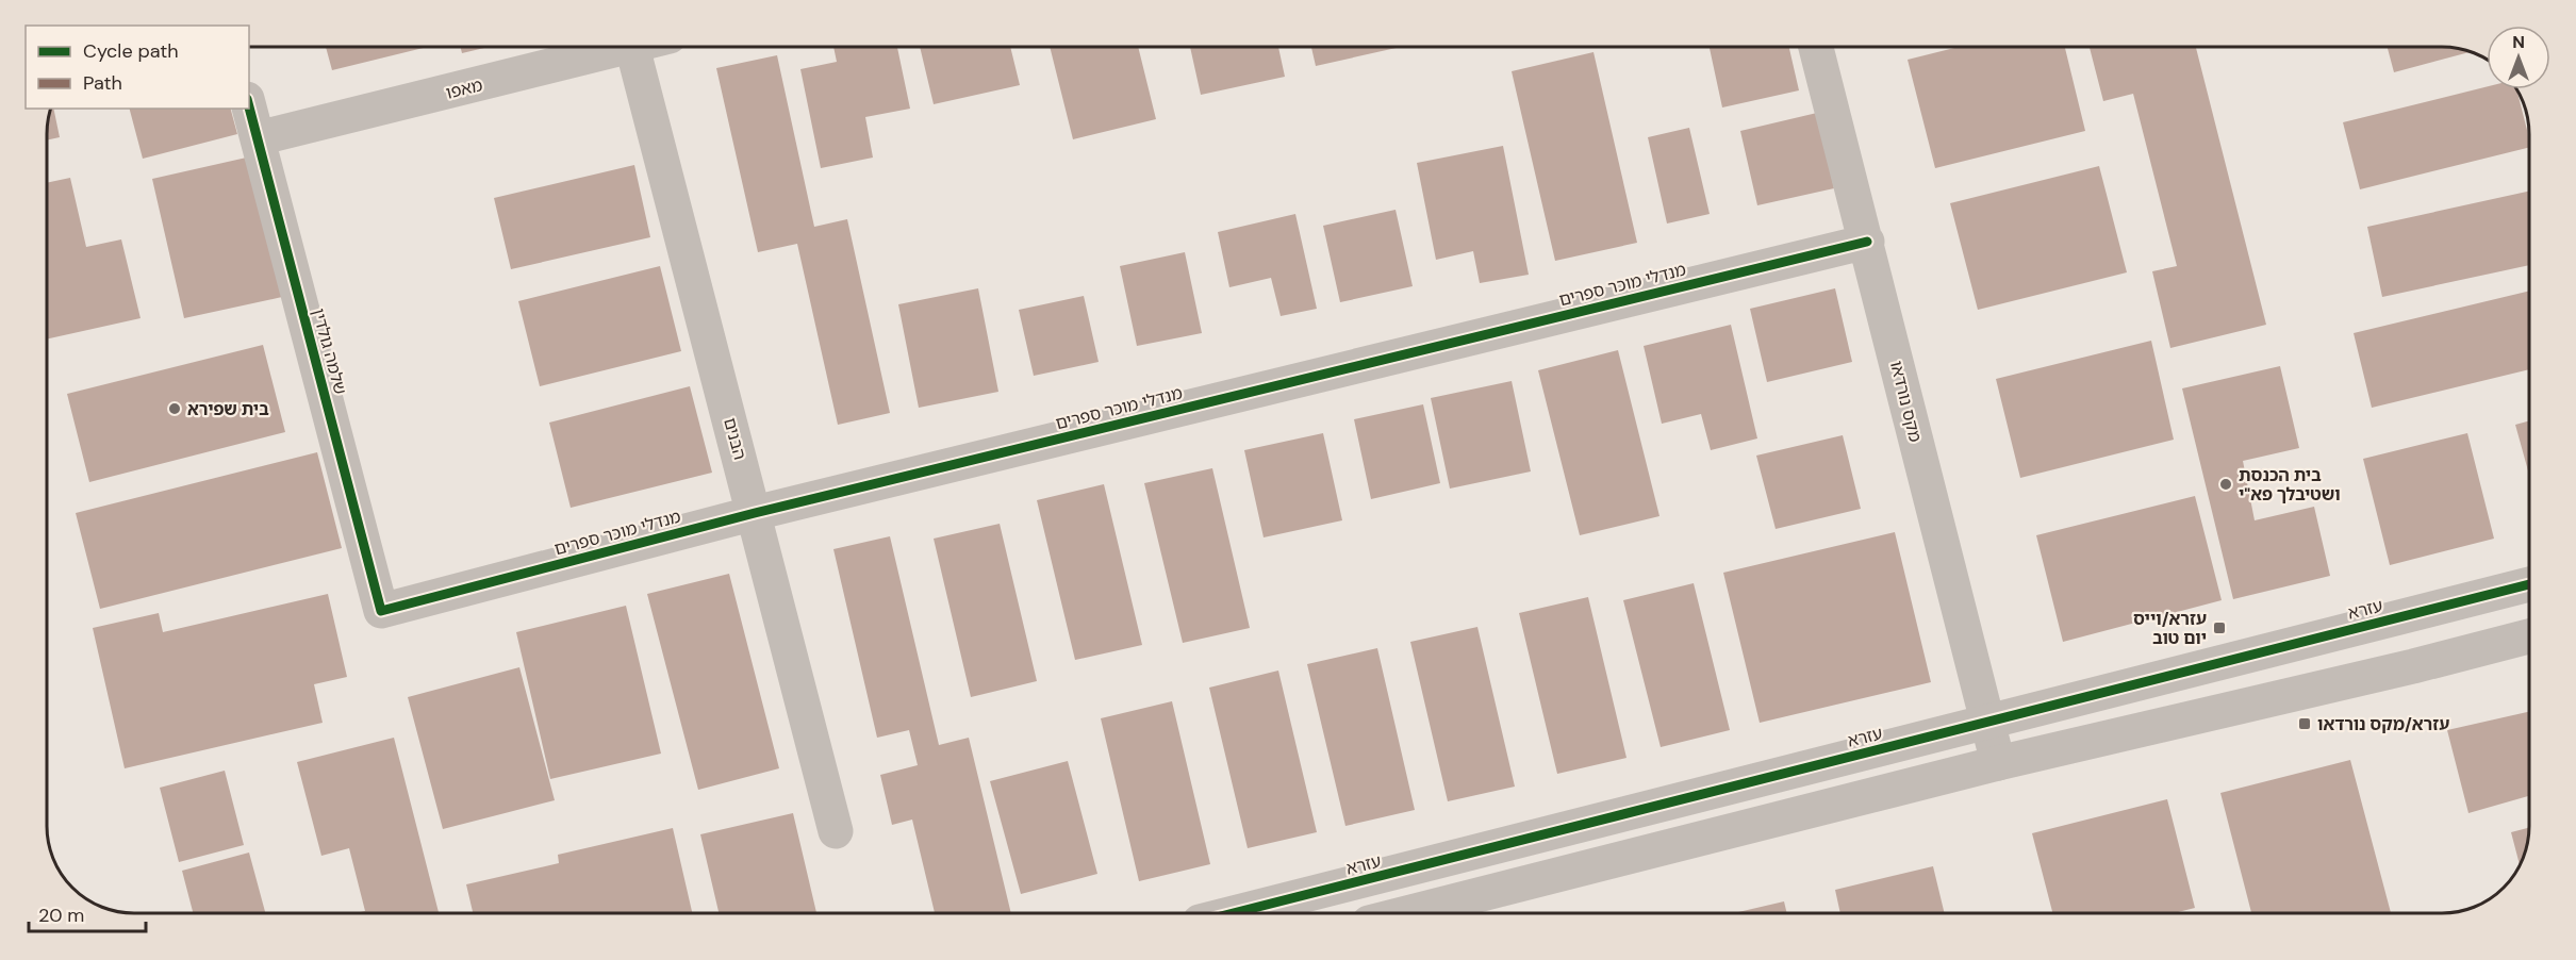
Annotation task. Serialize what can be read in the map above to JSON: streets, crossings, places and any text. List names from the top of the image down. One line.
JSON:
{"streets":{"street":["מאפו","מנדלי מוכר ספרים","שלמה גולדין","מקס נורדאו","הבנים","עזרא"]},"crossings":[["מאפו","שלמה גולדין"],["מאפו","הבנים"],["מנדלי מוכר ספרים","שלמה גולדין"],["מנדלי מוכר ספרים","מקס נורדאו"],["מנדלי מוכר ספרים","הבנים"],["מקס נורדאו","עזרא"]],"places":{"other":["בית שפירא","בית הכנסת ושטיבלך פא\"י"],"transit":["עזרא/וייס יום טוב","עזרא/מקס נורדאו"]},"legend":["Cycle path","Path"],"scale_bar":"20 m","north":"top"}
